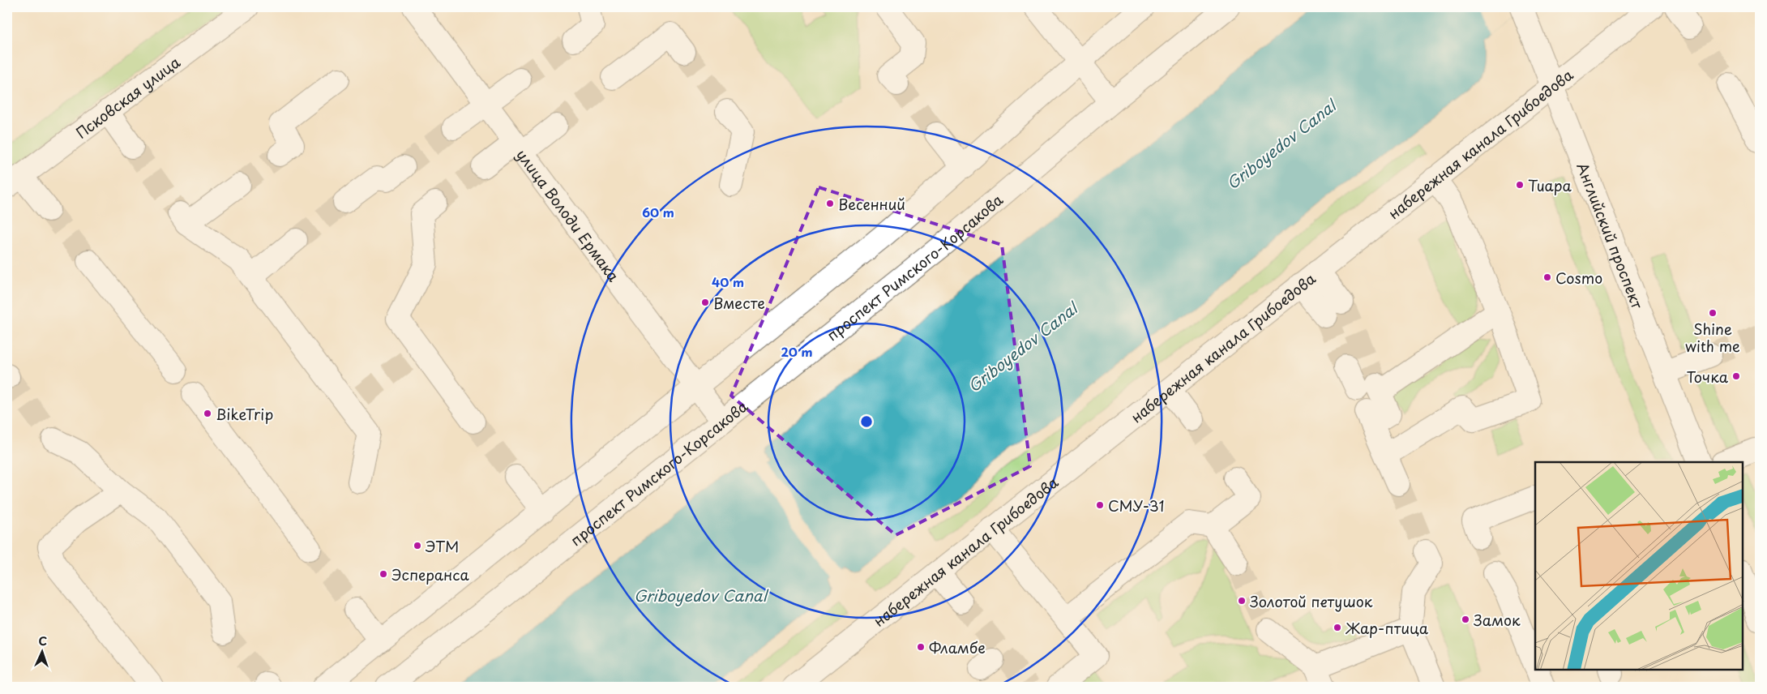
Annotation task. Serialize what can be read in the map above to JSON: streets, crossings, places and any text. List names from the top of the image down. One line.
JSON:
{"streets":{"street":["Псковская улица","набережная канала Грибоедова","улица Володи Ермака","Английский проспект","проспект Римского-Корсакова"]},"crossings":[["набережная канала Грибоедова","Английский проспект"],["улица Володи Ермака","проспект Римского-Корсакова"]],"water":["Griboyedov Canal"],"places":["Тиара","Весенний","Cosmo","Вместе","Shine with me","Точка","BikeTrip","СМУ-31","ЭТМ","Эсперанса","Золотой петушок","Замок","Жар-птица","Фламбе"],"north":"top","rings":["60 m","40 m","20 m"]}
